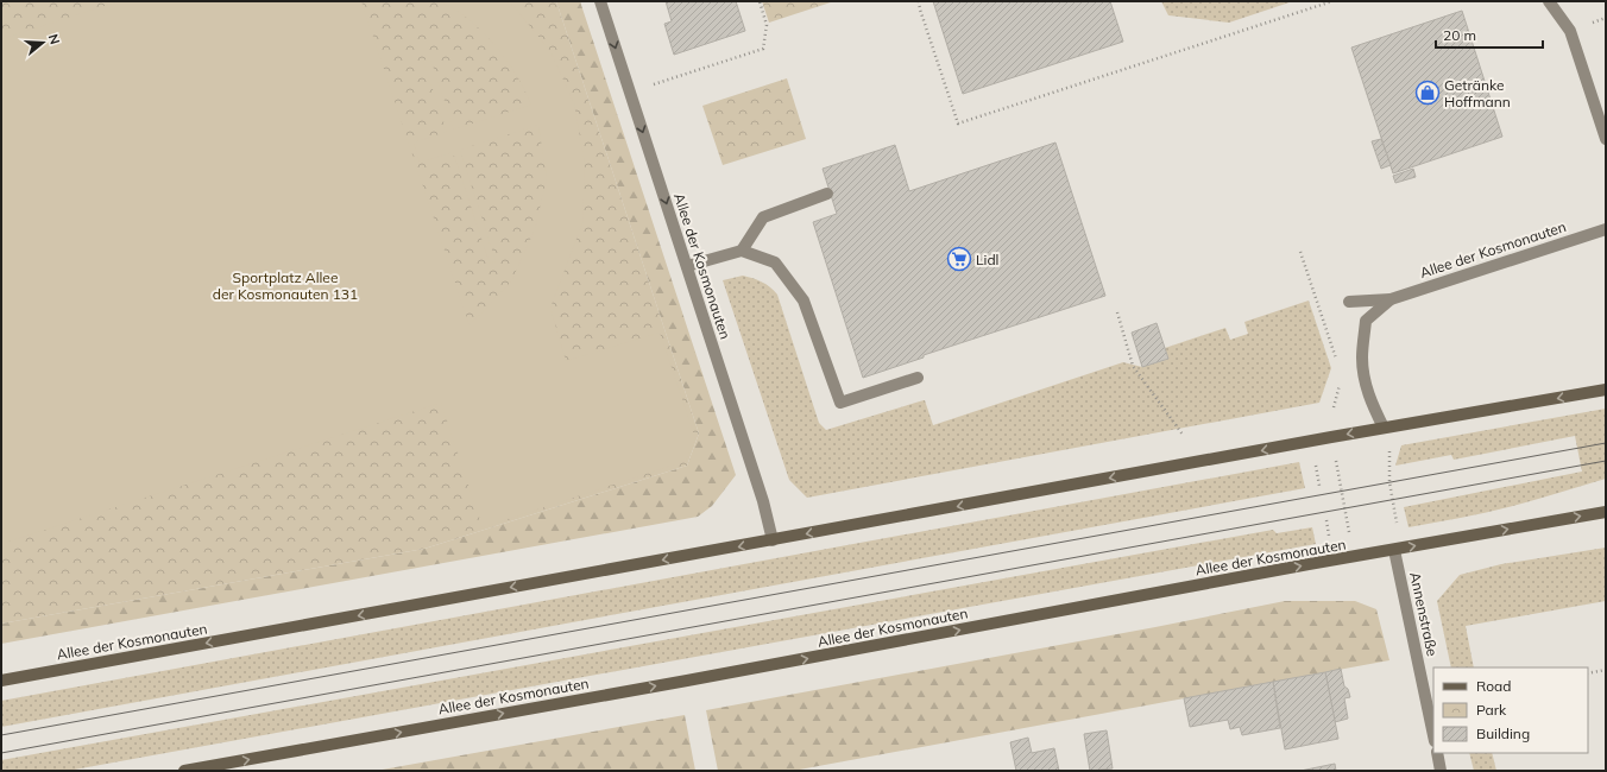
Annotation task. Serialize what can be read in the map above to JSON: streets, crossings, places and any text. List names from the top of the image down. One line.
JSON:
{"streets":{"main road":["Allee der Kosmonauten"],"street":["Annenstraße"]},"crossings":[["Allee der Kosmonauten","Annenstraße"]],"parks":["Sportplatz Allee der Kosmonauten 131"],"places":{"shop":["Getränke Hoffmann"],"supermarket":["Lidl"]},"legend":["Road","Park","Building"],"scale_bar":"20 m","north":"right"}
